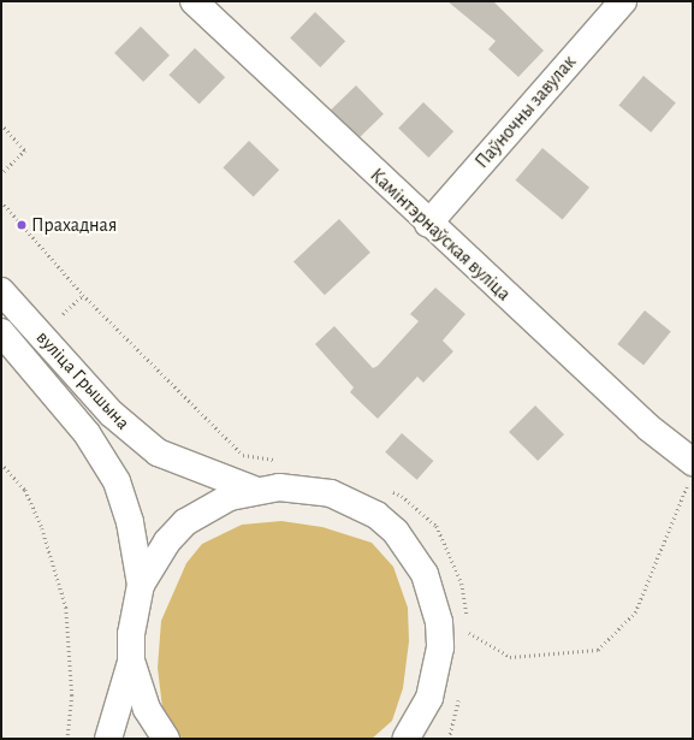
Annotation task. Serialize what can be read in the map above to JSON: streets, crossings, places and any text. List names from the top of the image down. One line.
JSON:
{"streets":{"main road":["Паўночны завулак","Камінтэрнаўская вуліца","вуліца Грышына"]},"crossings":[["Паўночны завулак","Камінтэрнаўская вуліца"]],"places":["Прахадная"]}
